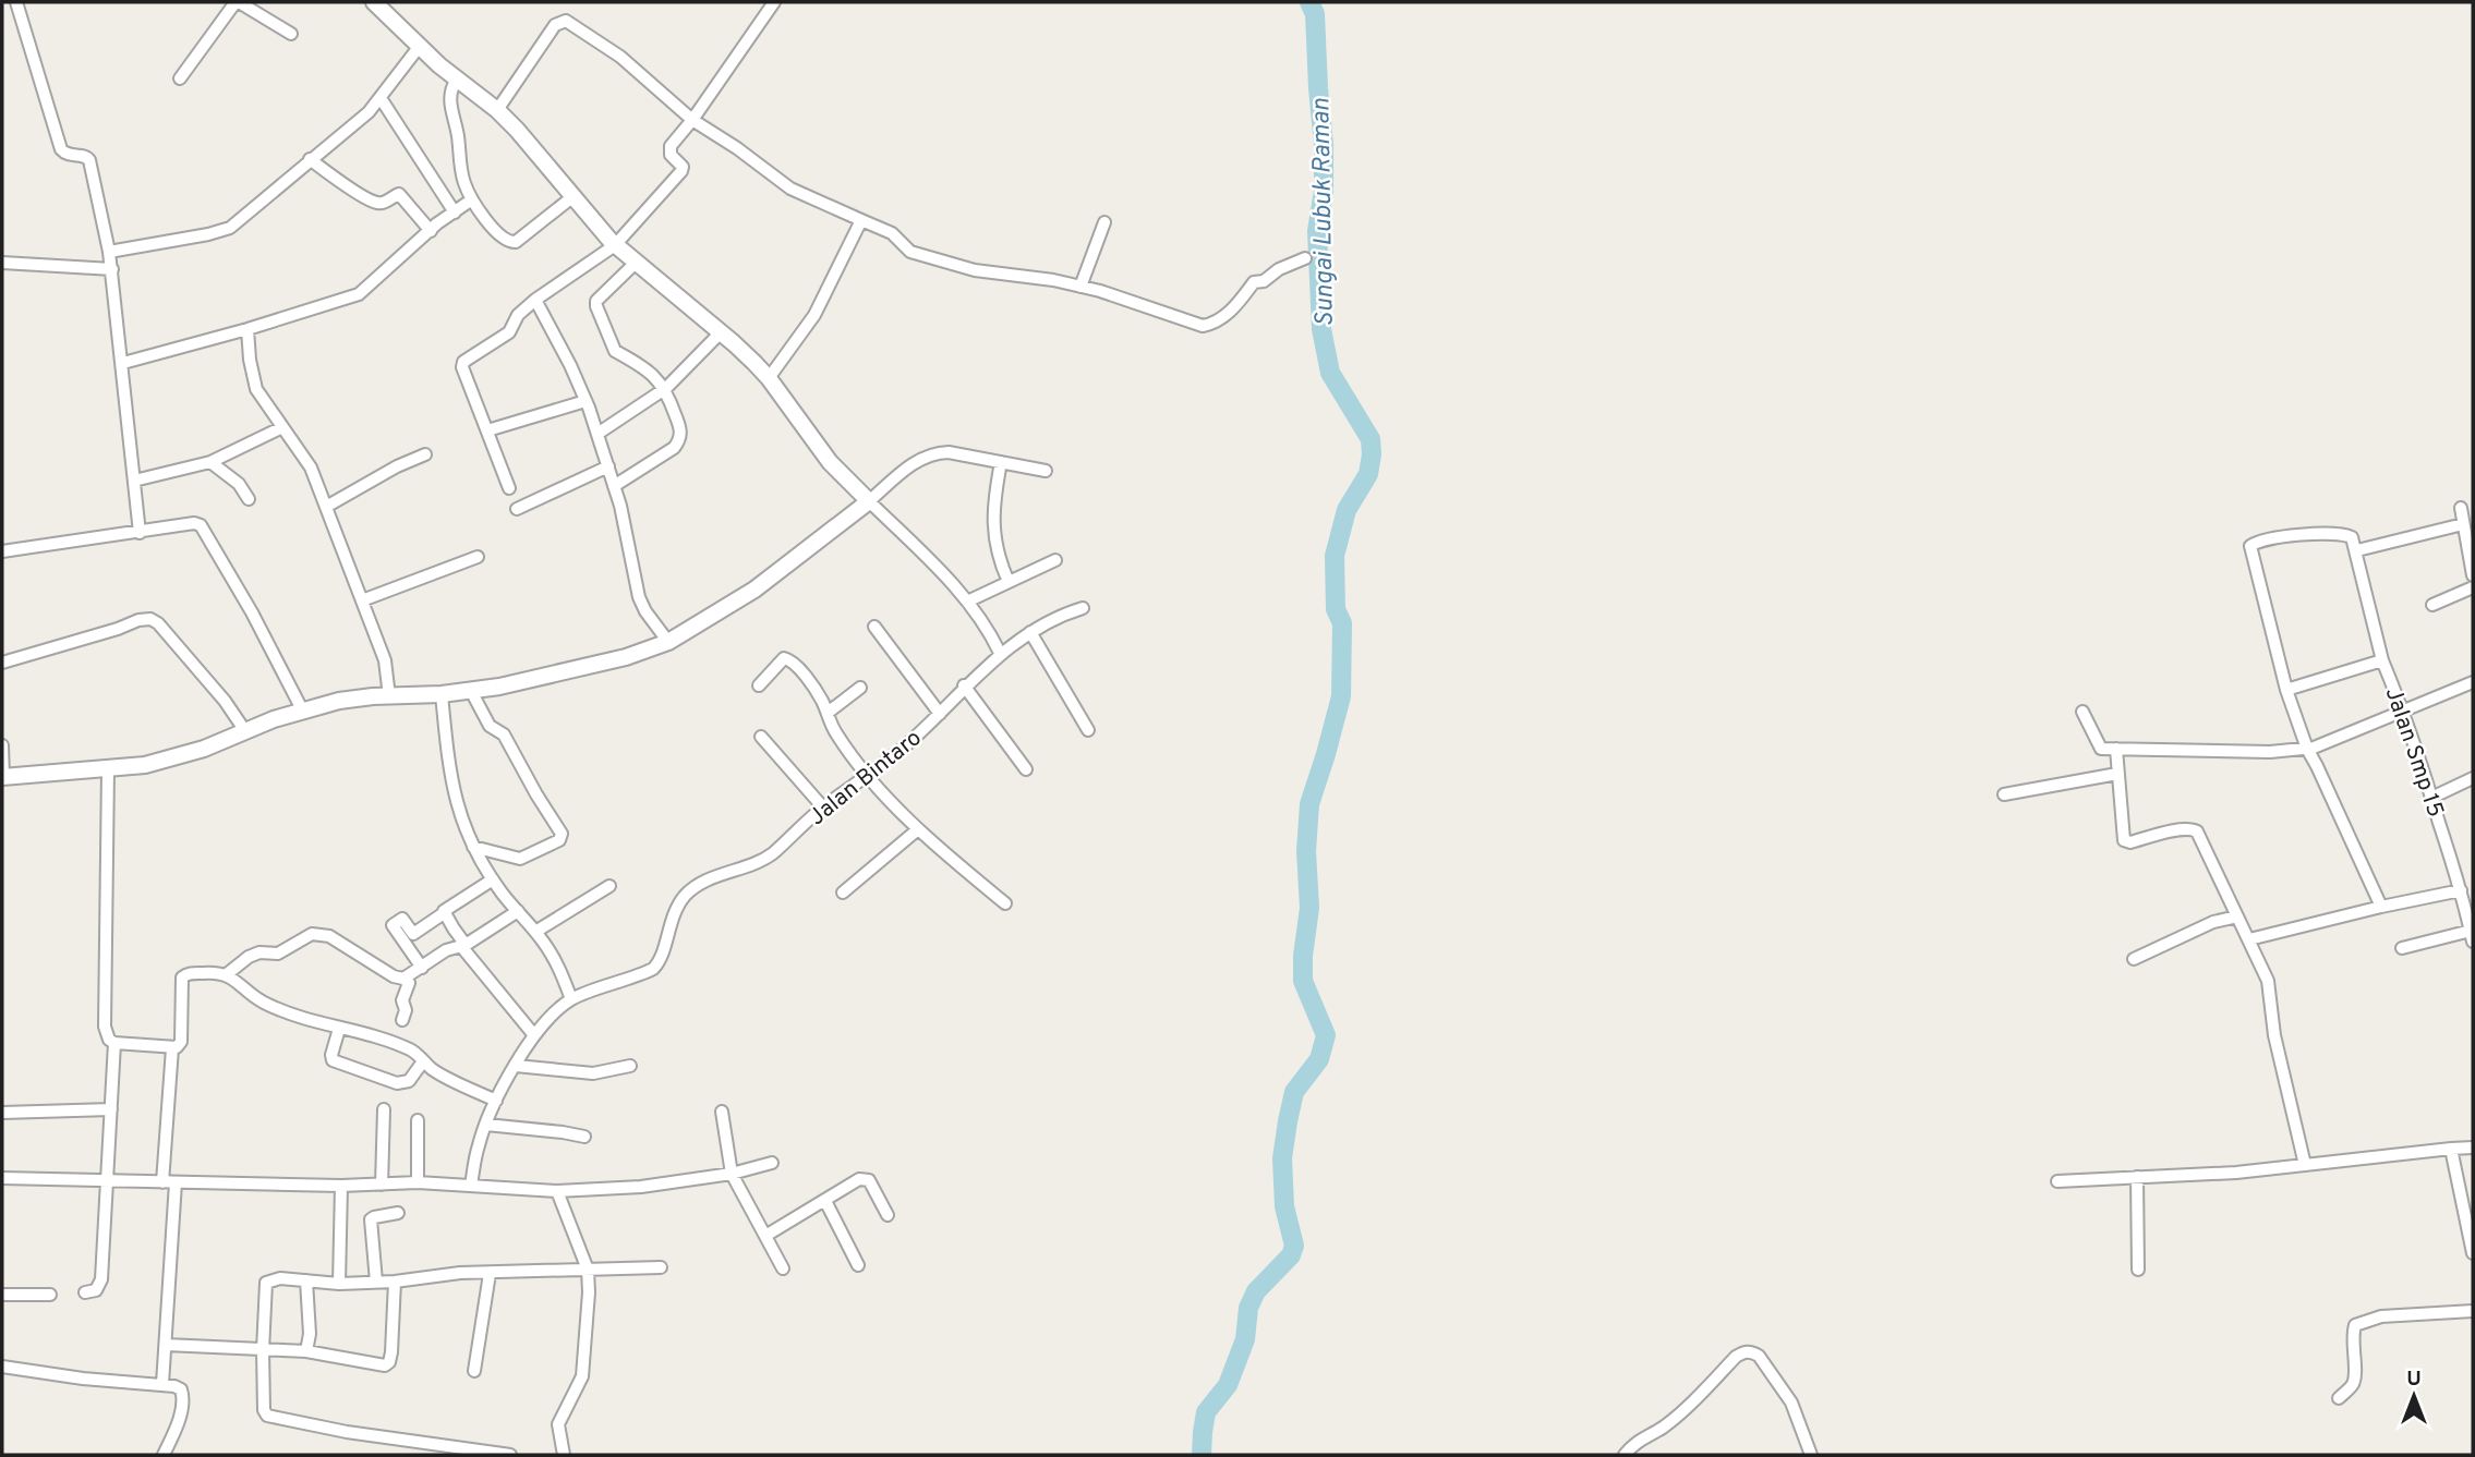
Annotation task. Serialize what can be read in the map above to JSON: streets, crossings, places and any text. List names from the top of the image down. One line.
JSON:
{"streets":{"street":["Jalan Smp 15","Jalan Bintaro"]},"water":["Sungai Lubuk Raman"],"north":"top"}
